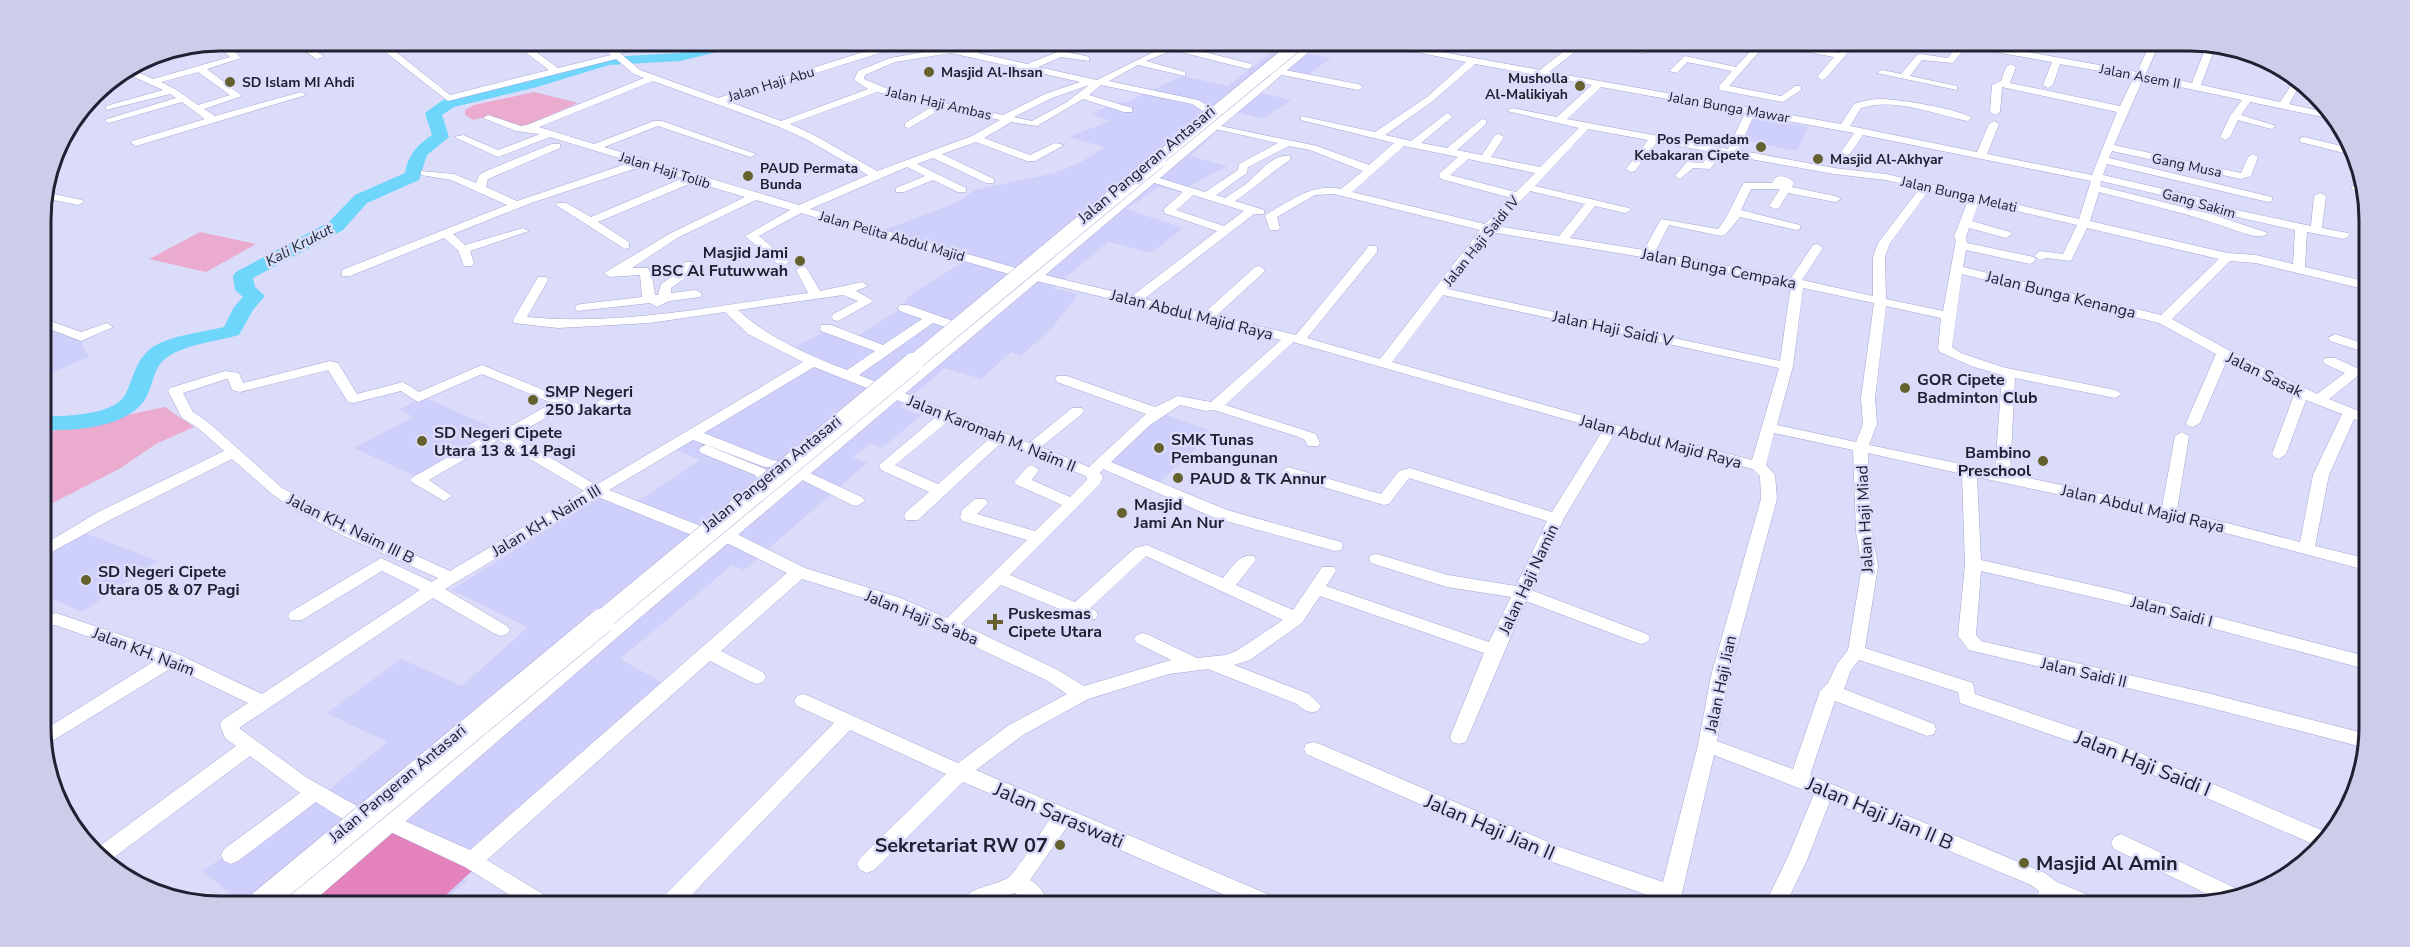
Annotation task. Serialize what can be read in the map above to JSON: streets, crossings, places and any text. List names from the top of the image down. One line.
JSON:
{"streets":{"main road":["Jalan Pangeran Antasari"],"street":["Jalan Asem II","Jalan Haji Abu","Jalan Haji Ambas","Jalan Bunga Mawar","Gang Musa","Jalan Haji Tolib","Jalan Bunga Melati","Gang Sakim","Jalan Pelita Abdul Majid","Jalan Haji Saidi IV","Jalan Bunga Cempaka","Jalan Bunga Kenanga","Jalan Abdul Majid Raya","Jalan Haji Saidi V","Jalan Sasak","Jalan Karomah M. Naim II","Jalan Haji Miad","Jalan KH. Naim III","Jalan KH. Naim III B","Jalan Haji Namin","Jalan Saidi I","Jalan Haji Sa'aba","Jalan KH. Naim","Jalan Saidi II","Jalan Haji Jian","Jalan Haji Saidi I","Jalan Haji Jian II B","Jalan Saraswati","Jalan Haji Jian II"]},"crossings":[["Jalan Haji Abu","Jalan Haji Ambas"],["Jalan Haji Abu","Jalan Pangeran Antasari"],["Jalan Haji Ambas","Jalan Pelita Abdul Majid"],["Jalan Bunga Mawar","Gang Sakim"],["Jalan Pangeran Antasari","Jalan Pelita Abdul Majid"],["Jalan Pangeran Antasari","Jalan Abdul Majid Raya"],["Jalan Pangeran Antasari","Jalan Karomah M. Naim II"],["Jalan Pangeran Antasari","Jalan Haji Sa'aba"],["Jalan Haji Tolib","Jalan Pelita Abdul Majid"],["Jalan Bunga Melati","Jalan Haji Saidi IV"],["Jalan Pelita Abdul Majid","Jalan Abdul Majid Raya"],["Jalan Haji Saidi IV","Jalan Bunga Cempaka"],["Jalan Haji Saidi IV","Jalan Abdul Majid Raya"],["Jalan Haji Saidi IV","Jalan Haji Saidi V"],["Jalan Bunga Kenanga","Jalan Sasak"],["Jalan Abdul Majid Raya","Jalan Haji Miad"],["Jalan Abdul Majid Raya","Jalan Haji Namin"],["Jalan Abdul Majid Raya","Jalan Saidi II"],["Jalan Abdul Majid Raya","Jalan Haji Jian"],["Jalan Haji Miad","Jalan Haji Saidi I"],["Jalan KH. Naim III","Jalan KH. Naim III B"],["Jalan KH. Naim III","Jalan KH. Naim"],["Jalan Saidi I","Jalan Saidi II"],["Jalan Haji Jian","Jalan Haji Jian II B"]],"water":["Kali Krukut"],"places":{"other":["Masjid Al-Ihsan","SD Islam MI Ahdi","Musholla Al-Malikiyah","Pos Pemadam Kebakaran Cipete","Masjid Al-Akhyar","PAUD Permata Bunda","Masjid Jami BSC Al Futuwwah","GOR Cipete Badminton Club","SMP Negeri 250 Jakarta","SD Negeri Cipete Utara 13 & 14 Pagi","SMK Tunas Pembangunan","Bambino Preschool","PAUD & TK Annur","Masjid Jami An Nur","SD Negeri Cipete Utara 05 & 07 Pagi","Sekretariat RW 07","Masjid Al Amin"],"health":["Puskesmas Cipete Utara"]}}
